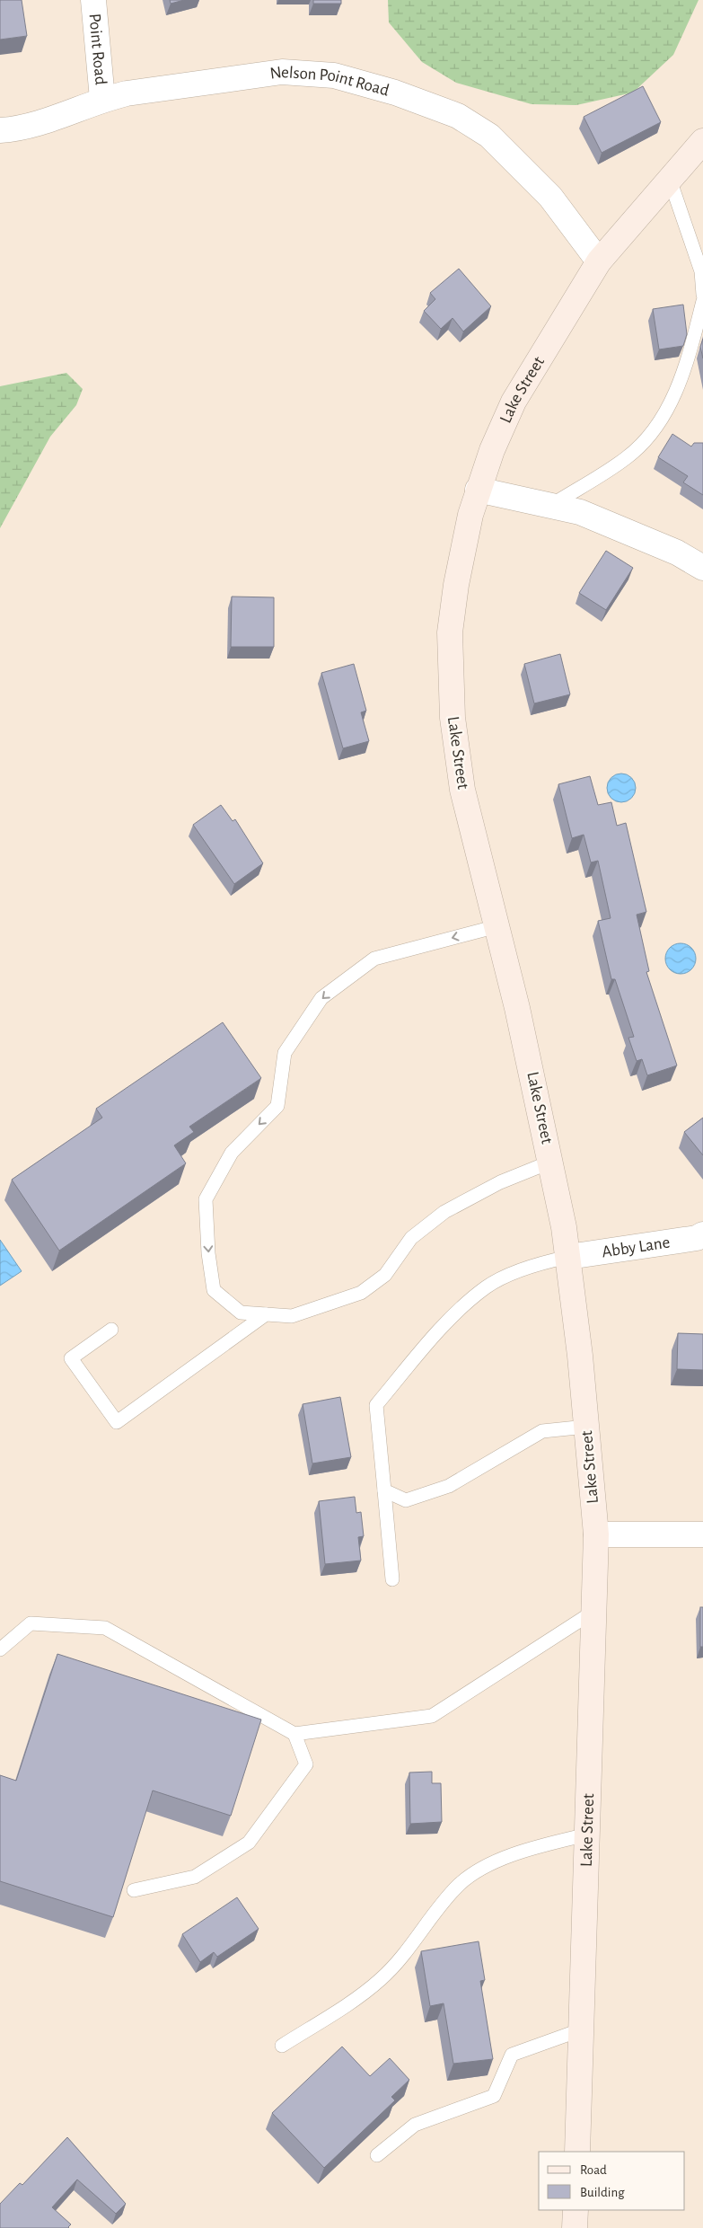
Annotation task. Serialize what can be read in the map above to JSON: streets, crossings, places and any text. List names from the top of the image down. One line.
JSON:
{"streets":{"main road":["Lake Street"],"street":["Point Road","Nelson Point Road","Abby Lane"]},"crossings":[["Point Road","Nelson Point Road"],["Nelson Point Road","Lake Street"],["Lake Street","Abby Lane"]],"legend":["Road","Building"]}
